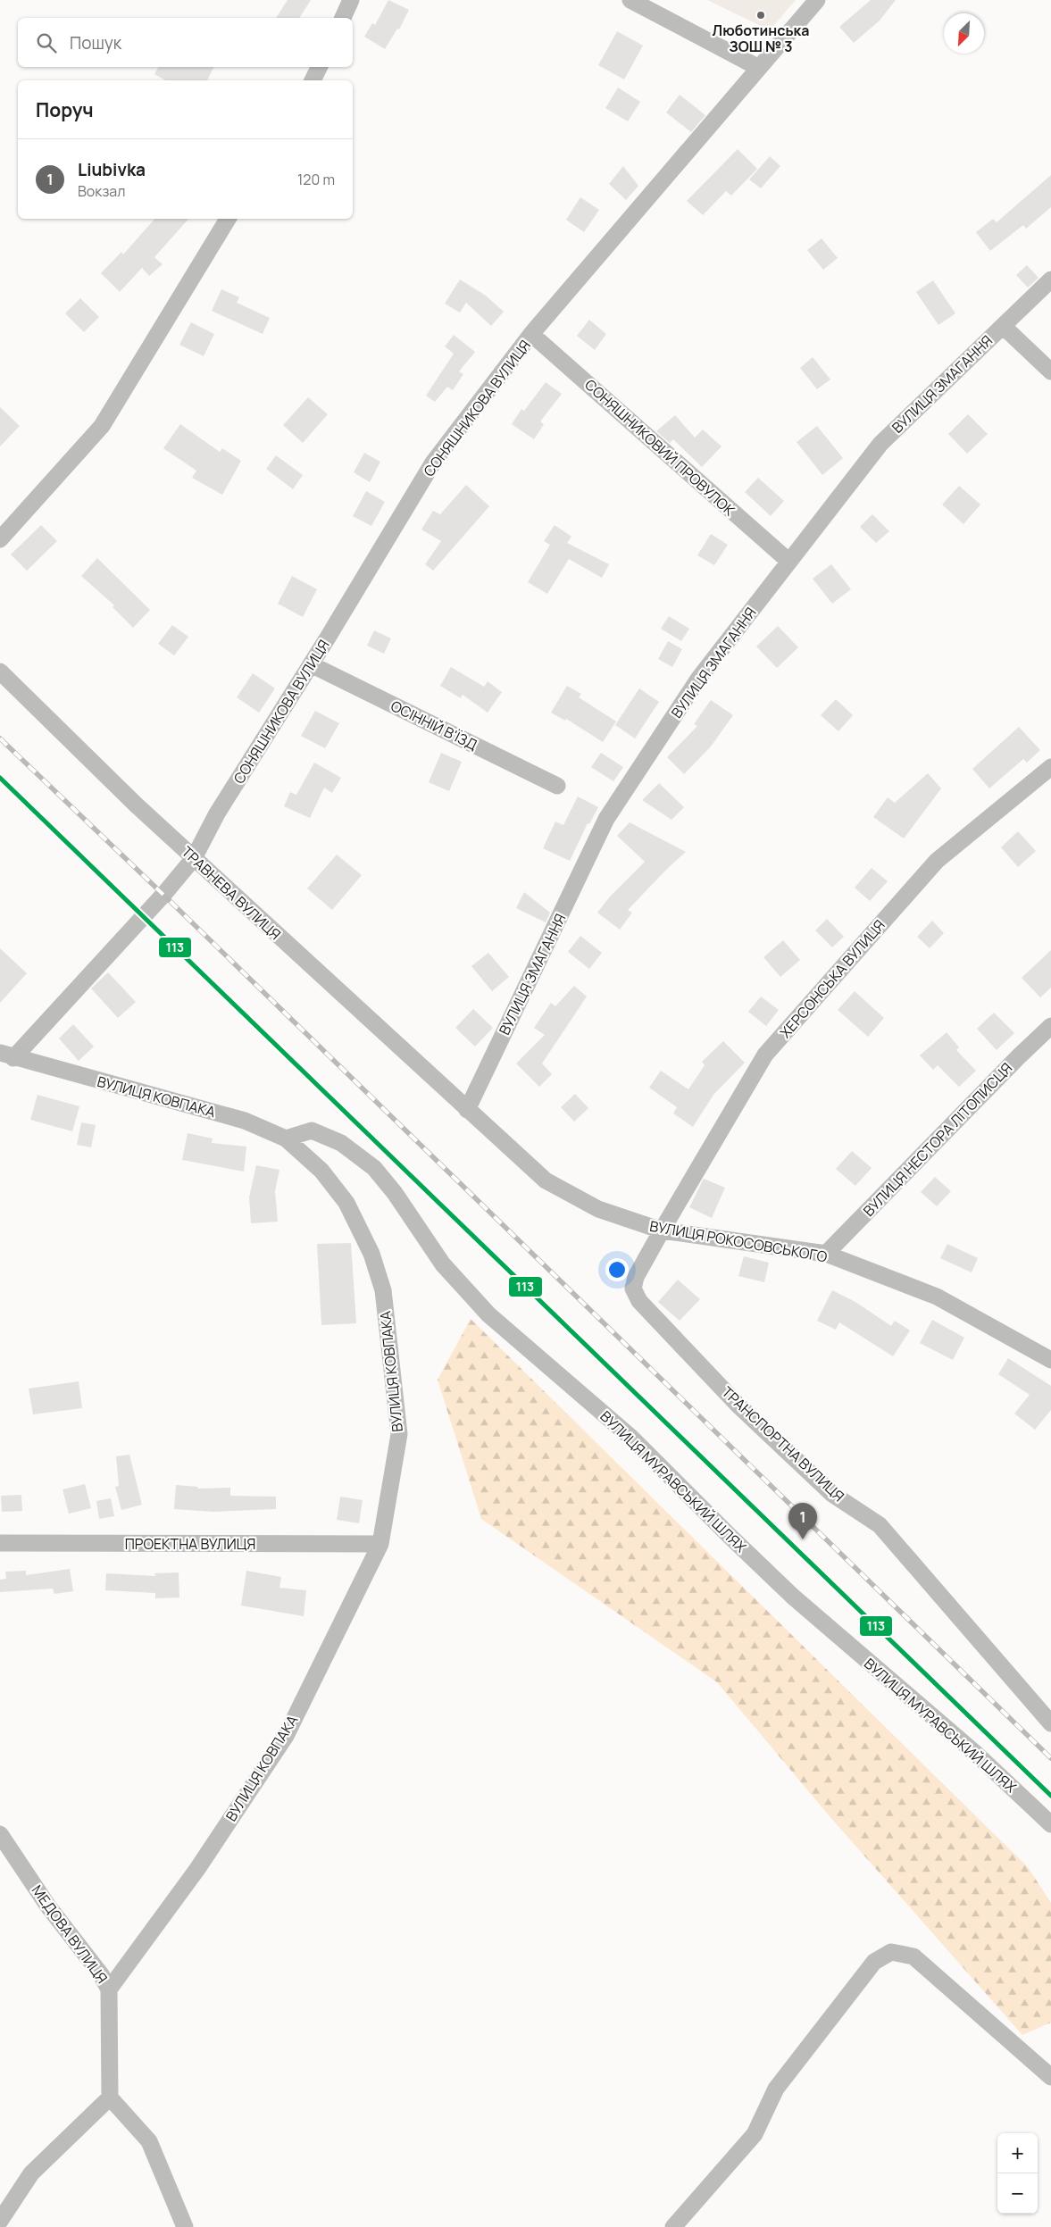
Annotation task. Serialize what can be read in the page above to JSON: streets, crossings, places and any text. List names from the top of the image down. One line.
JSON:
{"streets":{"street":["ВУЛИЦЯ ЗМАГАННЯ","СОНЯШНИКОВА ВУЛИЦЯ","СОНЯШНИКОВИЙ ПРОВУЛОК","ОСІННІЙ В'ЇЗД","ТРАВНЕВА ВУЛИЦЯ","ХЕРСОНСЬКА ВУЛИЦЯ","ВУЛИЦЯ КОВПАКА","ВУЛИЦЯ НЕСТОРА ЛІТОПИСЦЯ","ВУЛИЦЯ РОКОСОВСЬКОГО","ТРАНСПОРТНА ВУЛИЦЯ","ВУЛИЦЯ МУРАВСЬКИЙ ШЛЯХ","ПРОЕКТНА ВУЛИЦЯ","МЕДОВА ВУЛИЦЯ"]},"crossings":[["ВУЛИЦЯ ЗМАГАННЯ","СОНЯШНИКОВИЙ ПРОВУЛОК"],["ВУЛИЦЯ ЗМАГАННЯ","ТРАВНЕВА ВУЛИЦЯ"],["ВУЛИЦЯ ЗМАГАННЯ","ВУЛИЦЯ РОКОСОВСЬКОГО"],["СОНЯШНИКОВА ВУЛИЦЯ","СОНЯШНИКОВИЙ ПРОВУЛОК"],["СОНЯШНИКОВА ВУЛИЦЯ","ОСІННІЙ В'ЇЗД"],["СОНЯШНИКОВА ВУЛИЦЯ","ТРАВНЕВА ВУЛИЦЯ"],["СОНЯШНИКОВА ВУЛИЦЯ","ВУЛИЦЯ КОВПАКА"],["ТРАВНЕВА ВУЛИЦЯ","ВУЛИЦЯ РОКОСОВСЬКОГО"],["ХЕРСОНСЬКА ВУЛИЦЯ","ВУЛИЦЯ РОКОСОВСЬКОГО"],["ХЕРСОНСЬКА ВУЛИЦЯ","ТРАНСПОРТНА ВУЛИЦЯ"],["ВУЛИЦЯ КОВПАКА","ВУЛИЦЯ МУРАВСЬКИЙ ШЛЯХ"],["ВУЛИЦЯ КОВПАКА","ПРОЕКТНА ВУЛИЦЯ"],["ВУЛИЦЯ КОВПАКА","МЕДОВА ВУЛИЦЯ"],["ВУЛИЦЯ НЕСТОРА ЛІТОПИСЦЯ","ВУЛИЦЯ РОКОСОВСЬКОГО"],["ВУЛИЦЯ РОКОСОВСЬКОГО","ТРАНСПОРТНА ВУЛИЦЯ"]],"places":["Люботинська ЗОШ № 3"],"lines":["transit line 113"],"north":"bottom left","page":{"search":"Пошук","heading":"Поруч","list":[{"mark":"1","name":"Liubivka","note":"Вокзал","value":"120 m"}],"pins":"1","map_buttons":["+","−"]}}
